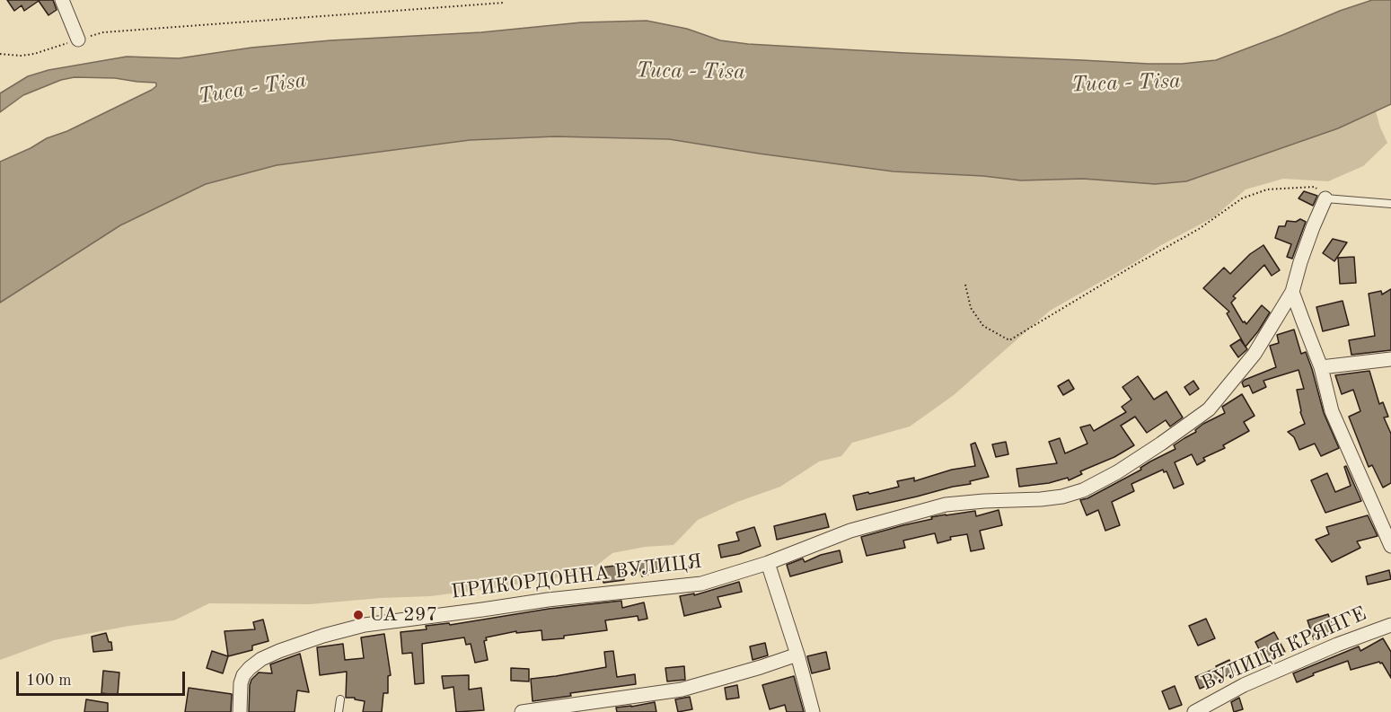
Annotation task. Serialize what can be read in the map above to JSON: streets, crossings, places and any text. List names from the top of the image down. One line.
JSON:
{"streets":{"street":["ПРИКОРДОННА ВУЛИЦЯ","ВУЛИЦЯ КРЯНГЕ"]},"water":["Тиса - Tisa"],"places":["UA 297"],"scale_bar":"100 m"}
